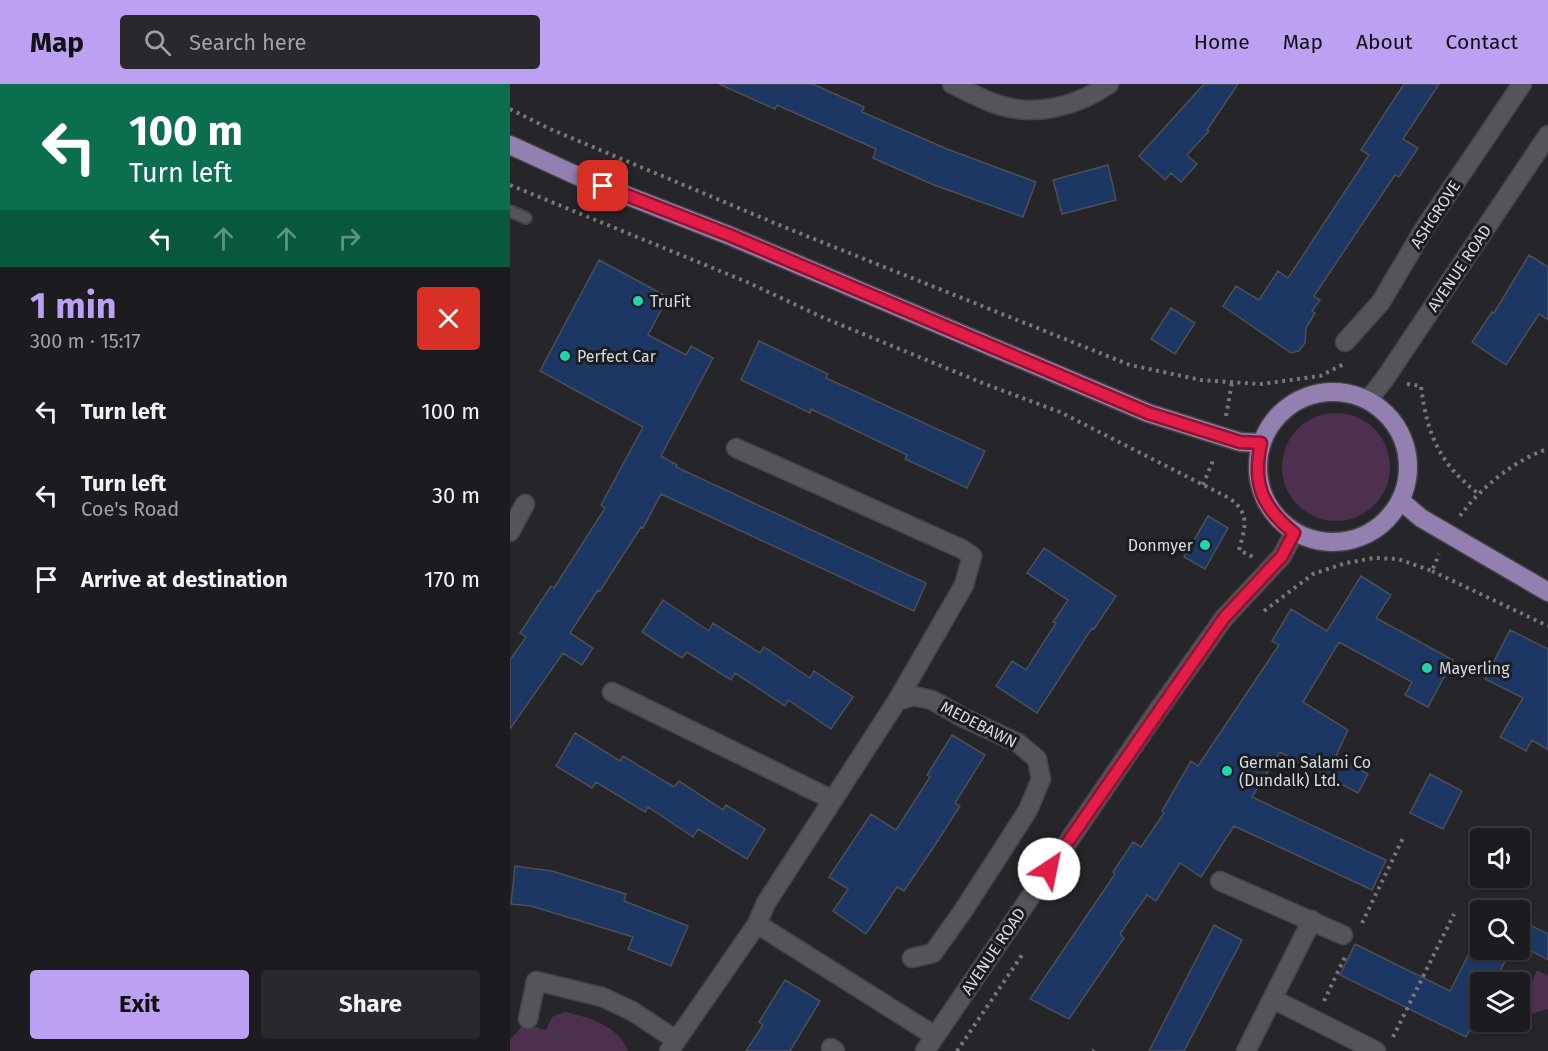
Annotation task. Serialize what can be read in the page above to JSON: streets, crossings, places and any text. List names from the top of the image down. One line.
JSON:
{"streets":{"street":["ASHGROVE","AVENUE ROAD","MEDEBAWN"]},"places":["TruFit","Perfect Car","Donmyer","Mayerling","German Salami Co (Dundalk) Ltd."],"page":{"header":"Map","search":"Search here","nav":["Home","Map","About","Contact"],"turn":["100 m","Turn left"],"heading":["1 min","300 m · 15:17"],"list":[{"name":"Turn left","value":"100 m"},{"name":"Turn left","note":"Coe's Road","value":"30 m"},{"name":"Arrive at destination","value":"170 m"}],"buttons":["Exit","Share"]}}
